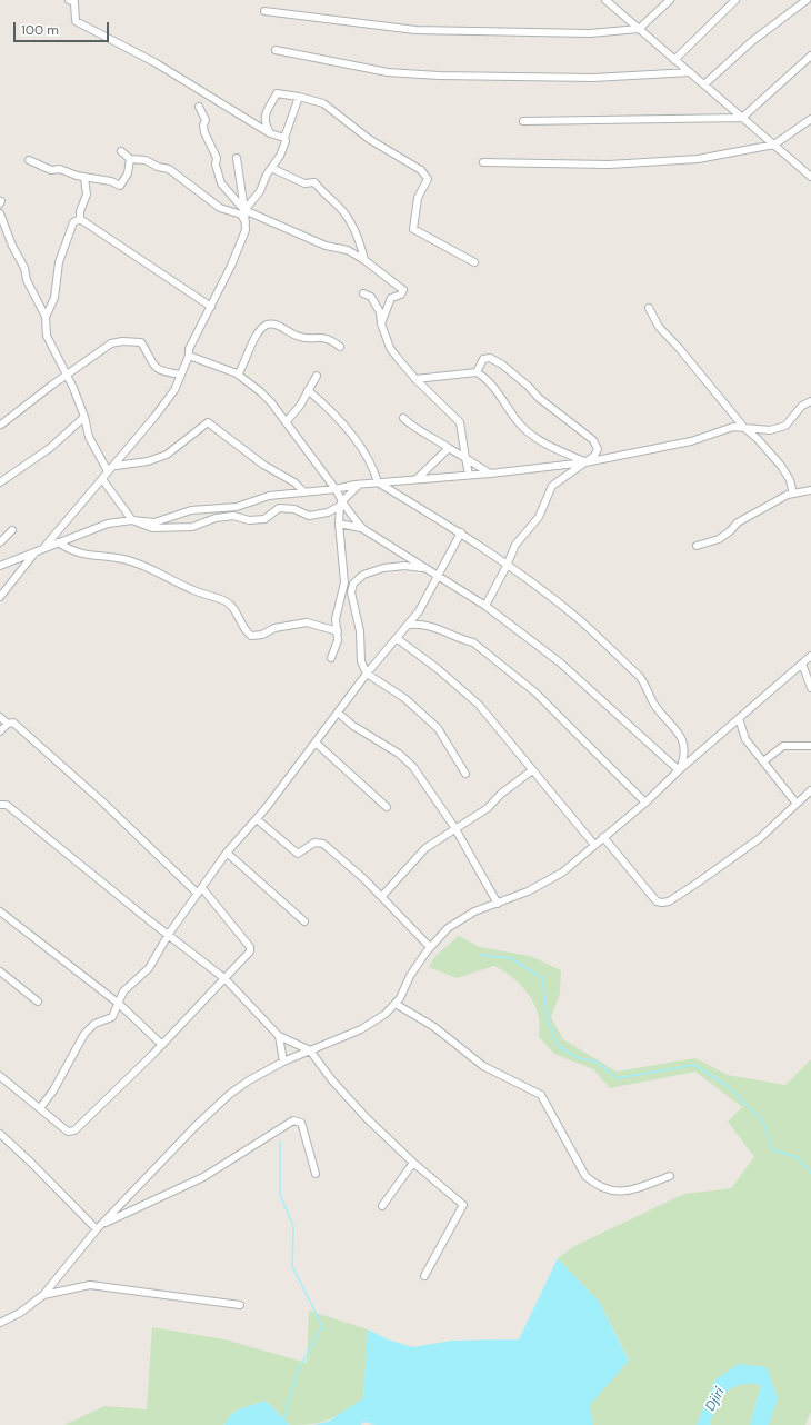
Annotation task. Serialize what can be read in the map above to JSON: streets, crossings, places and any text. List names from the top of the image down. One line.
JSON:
{"water":["Djiri"],"scale_bar":"100 m"}
